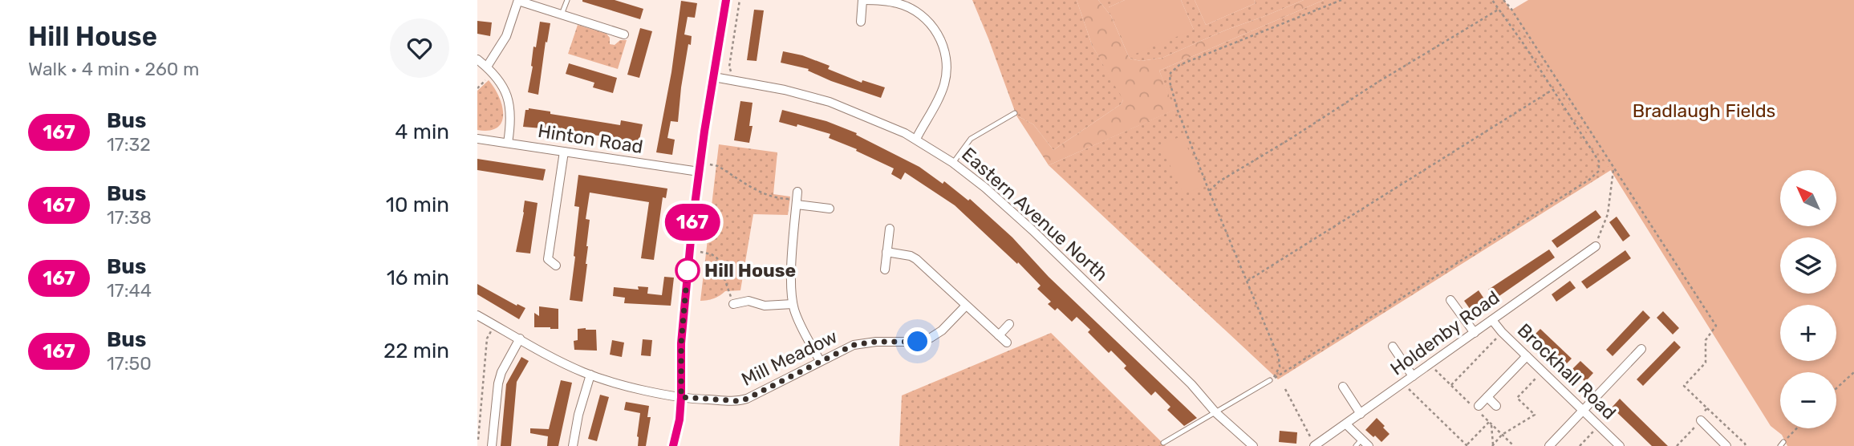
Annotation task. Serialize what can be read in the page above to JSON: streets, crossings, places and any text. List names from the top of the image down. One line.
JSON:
{"streets":{"street":["Hinton Road","Eastern Avenue North","Holdenby Road","Mill Meadow","Brockhall Road"]},"crossings":[["Holdenby Road","Brockhall Road"]],"parks":["Bradlaugh Fields"],"places":["Hill House"],"lines":["bus line 167"],"north":"top left","page":{"heading":["Hill House","Walk · 4 min · 260 m"],"on_map":"167","list":[{"mark":"167","name":"Bus","note":"17:32","value":"4 min"},{"mark":"167","name":"Bus","note":"17:38","value":"10 min"},{"mark":"167","name":"Bus","note":"17:44","value":"16 min"},{"mark":"167","name":"Bus","note":"17:50","value":"22 min"}],"map_buttons":["+","−"]}}
